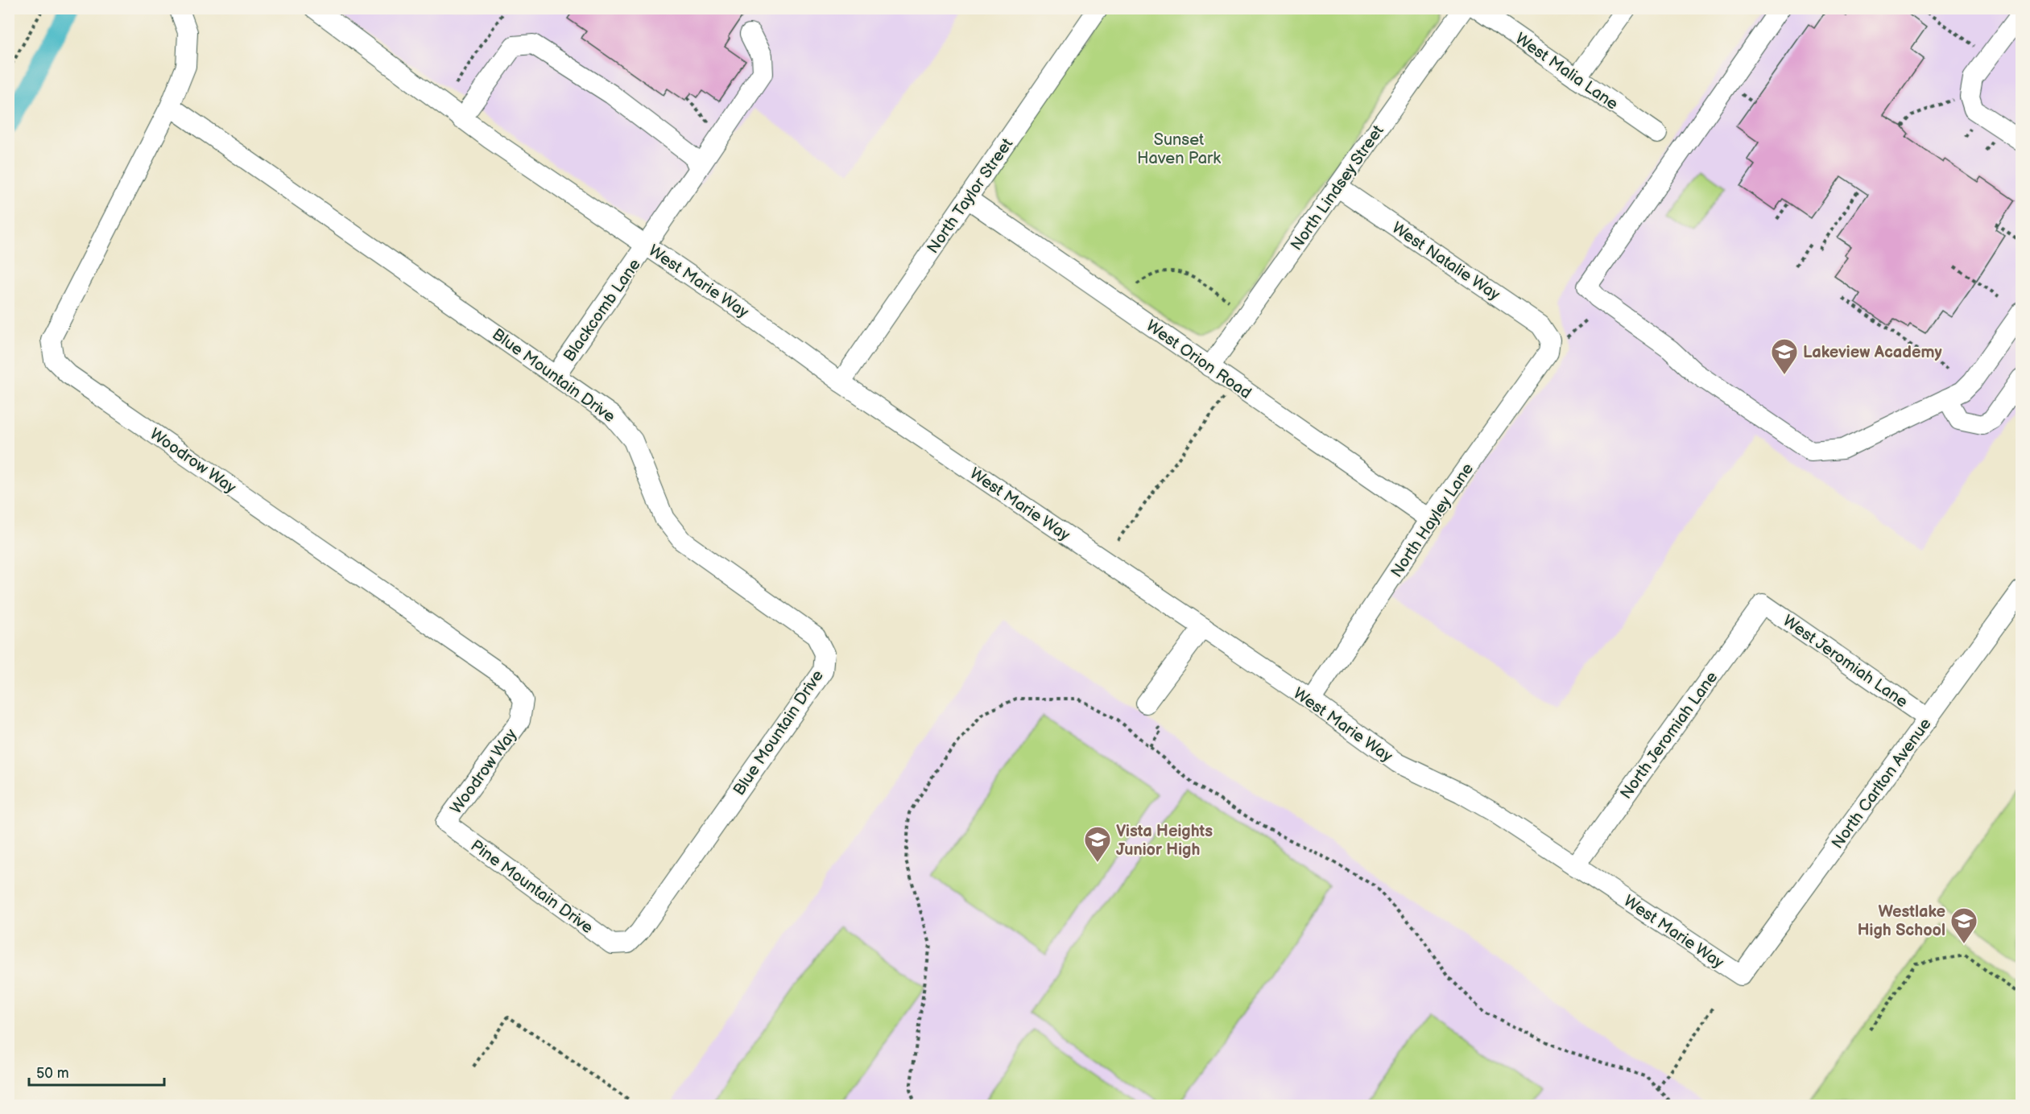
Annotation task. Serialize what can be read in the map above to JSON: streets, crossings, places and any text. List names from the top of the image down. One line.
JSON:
{"streets":{"street":["West Malia Lane","North Lindsey Street","North Taylor Street","West Natalie Way","West Marie Way","Blackcomb Lane","West Orion Road","Blue Mountain Drive","Woodrow Way","North Hayley Lane","West Jeromiah Lane","North Jeromiah Lane","North Carlton Avenue","Pine Mountain Drive"]},"crossings":[["North Lindsey Street","West Natalie Way"],["North Lindsey Street","West Orion Road"],["North Taylor Street","West Marie Way"],["North Taylor Street","West Orion Road"],["West Natalie Way","North Hayley Lane"],["West Marie Way","Blackcomb Lane"],["West Marie Way","North Hayley Lane"],["West Marie Way","North Jeromiah Lane"],["West Marie Way","North Carlton Avenue"],["Blackcomb Lane","Blue Mountain Drive"],["West Orion Road","North Hayley Lane"],["Blue Mountain Drive","Woodrow Way"],["Blue Mountain Drive","Pine Mountain Drive"],["Woodrow Way","Pine Mountain Drive"],["West Jeromiah Lane","North Jeromiah Lane"],["West Jeromiah Lane","North Carlton Avenue"]],"parks":["Sunset Haven Park"],"places":{"school or university":["Lakeview Academy","Vista Heights Junior High","Westlake High School"]},"scale_bar":"50 m"}
